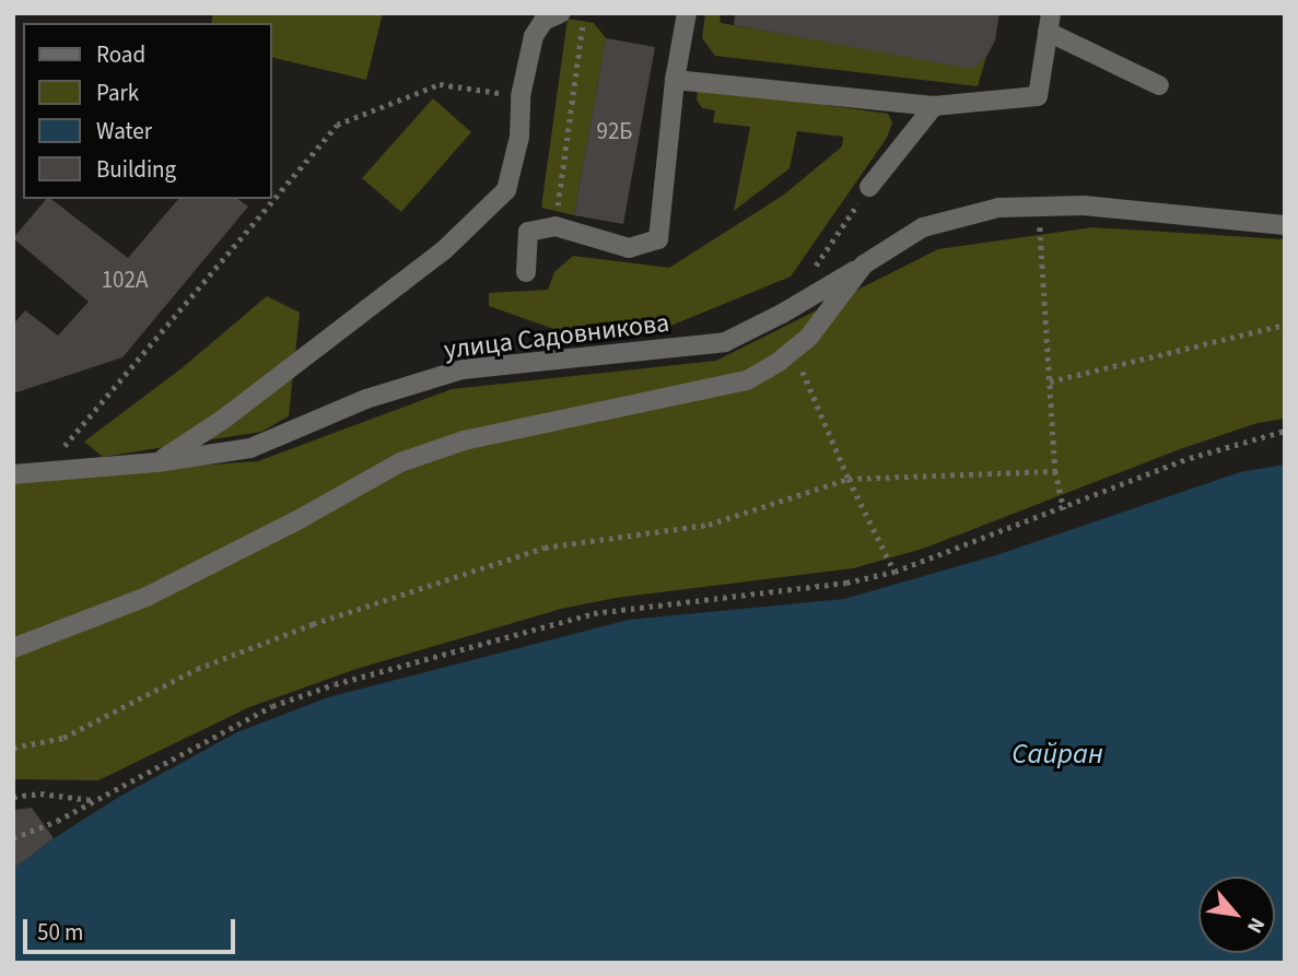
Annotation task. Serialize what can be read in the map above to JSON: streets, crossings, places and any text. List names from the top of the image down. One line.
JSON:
{"streets":{"lane":["улица Садовникова"]},"water":["Сайран"],"house_numbers":["92Б","102А"],"legend":["Road","Park","Water","Building"],"scale_bar":"50 m","north":"bottom right"}
